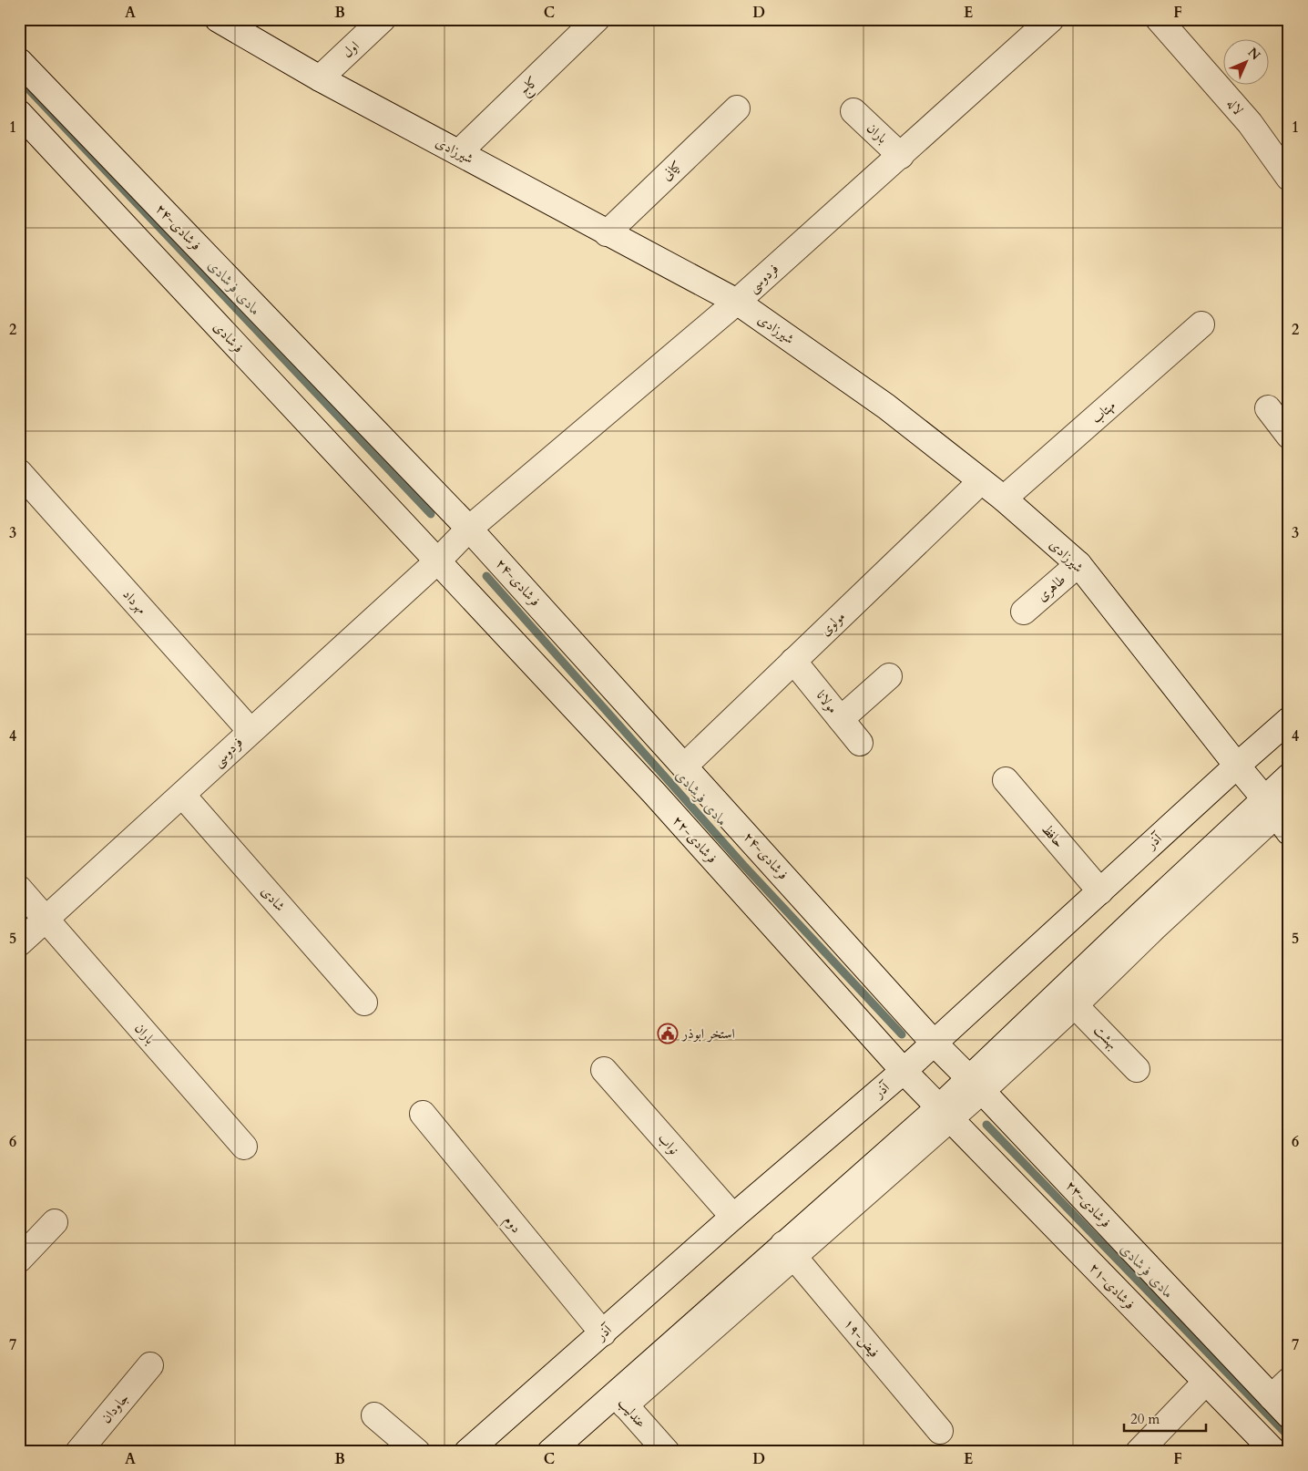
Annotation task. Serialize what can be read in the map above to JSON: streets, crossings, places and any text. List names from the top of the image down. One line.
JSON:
{"streets":{"street":["اول","کاج","لاله","باران","شیرزادی","کیانی","۲۴-فرشادی","فردوسی","فرشادی","مهتاب","طاهری","مهرداد","مولوی","مولانا","حافظ","۲۲-فرشادی","آذر","شادی","بهشت","نواب","۲۳-فرشادی","دوم","۲۱-فرشادی","۱۹-فیض","جاودان","عندلیب"]},"crossings":[["اول","شیرزادی"],["کاج","شیرزادی"],["باران","فردوسی"],["شیرزادی","کیانی"],["شیرزادی","فردوسی"],["شیرزادی","مهتاب"],["شیرزادی","طاهری"],["شیرزادی","مولوی"],["شیرزادی","آذر"],["۲۴-فرشادی","فردوسی"],["۲۴-فرشادی","مولوی"],["۲۴-فرشادی","آذر"],["۲۴-فرشادی","۲۳-فرشادی"],["فردوسی","فرشادی"],["فردوسی","مهرداد"],["فردوسی","۲۲-فرشادی"],["فردوسی","شادی"],["فرشادی","۲۲-فرشادی"],["مولوی","مولانا"],["حافظ","آذر"],["۲۲-فرشادی","آذر"],["۲۲-فرشادی","۲۱-فرشادی"],["آذر","نواب"],["آذر","دوم"]],"water":["مادی فرشادی"],"places":{"public building":["استخر ابوذر"]},"scale_bar":"20 m","north":"top right","grid":{"columns":["A","B","C","D","E","F"],"rows":["1","2","3","4","5","6","7"]}}
